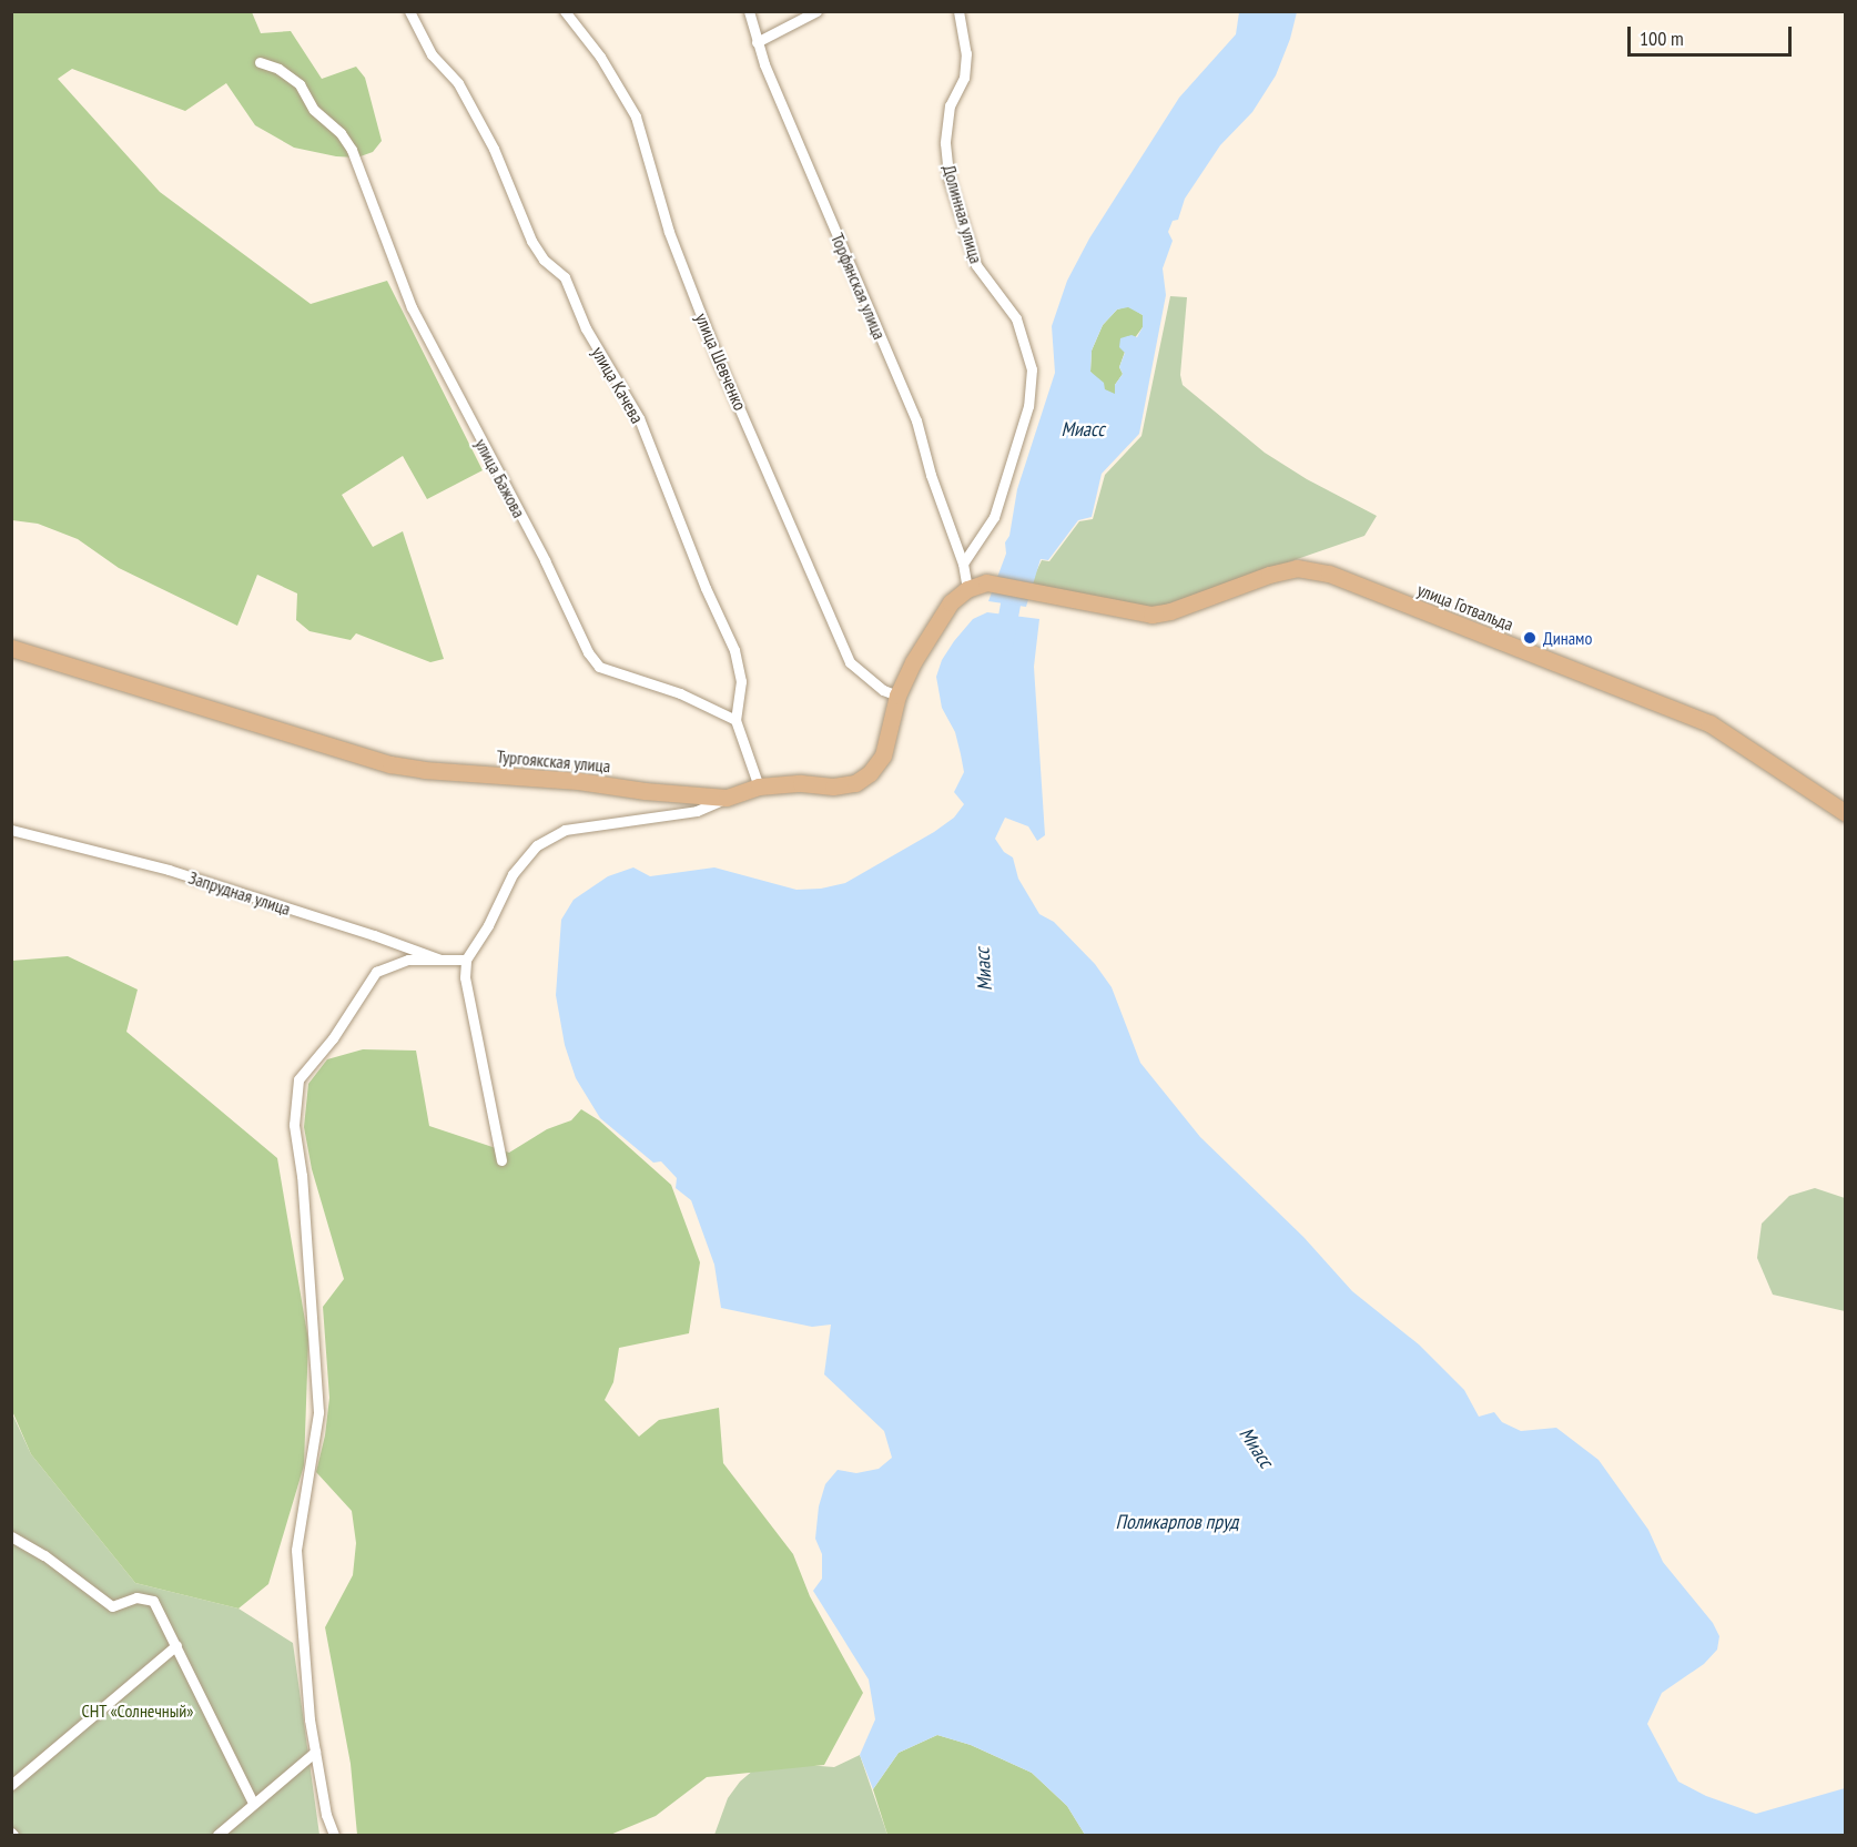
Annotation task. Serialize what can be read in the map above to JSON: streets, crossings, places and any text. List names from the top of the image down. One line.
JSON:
{"streets":{"main road":["улица Готвальда","Тургоякская улица"],"street":["Долинная улица","Торфянская улица","улица Шевченко","улица Качева","улица Бажова","Запрудная улица"]},"crossings":[["Долинная улица","Торфянская улица"],["улица Шевченко","Тургоякская улица"],["улица Качева","улица Бажова"],["улица Качева","Тургоякская улица"],["улица Готвальда","Тургоякская улица"]],"water":["Миасс","Поликарпов пруд"],"parks":["СНТ «Солнечный»"],"places":["Динамо"],"scale_bar":"100 m"}
